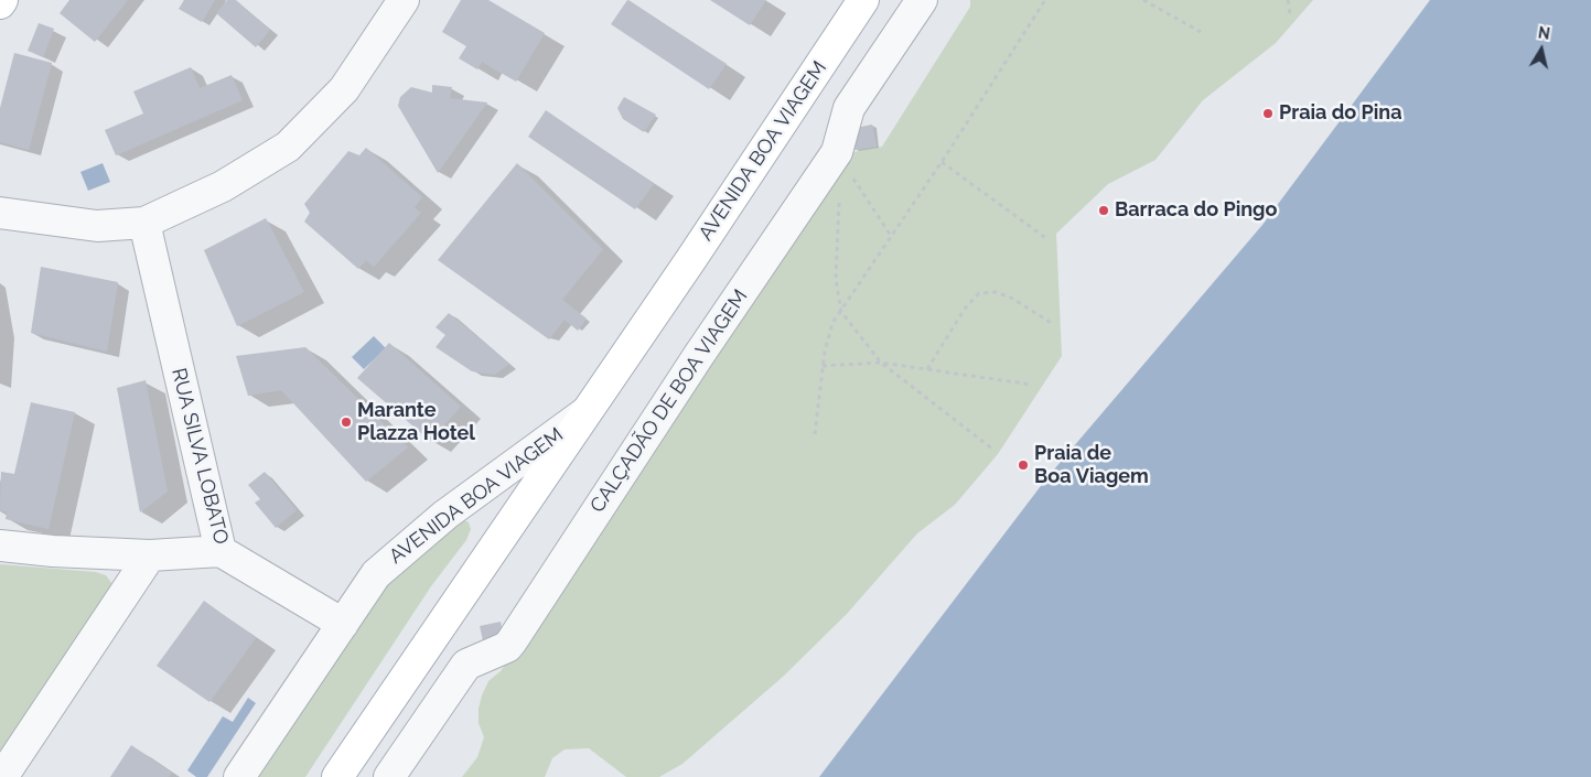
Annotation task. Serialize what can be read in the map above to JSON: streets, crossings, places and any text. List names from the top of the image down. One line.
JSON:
{"streets":{"main road":["AVENIDA BOA VIAGEM"],"street":["CALÇADÃO DE BOA VIAGEM","RUA SILVA LOBATO"]},"crossings":[["AVENIDA BOA VIAGEM","RUA SILVA LOBATO"]],"places":["Praia do Pina","Barraca do Pingo","Marante Plazza Hotel","Praia de Boa Viagem"],"north":"top"}
